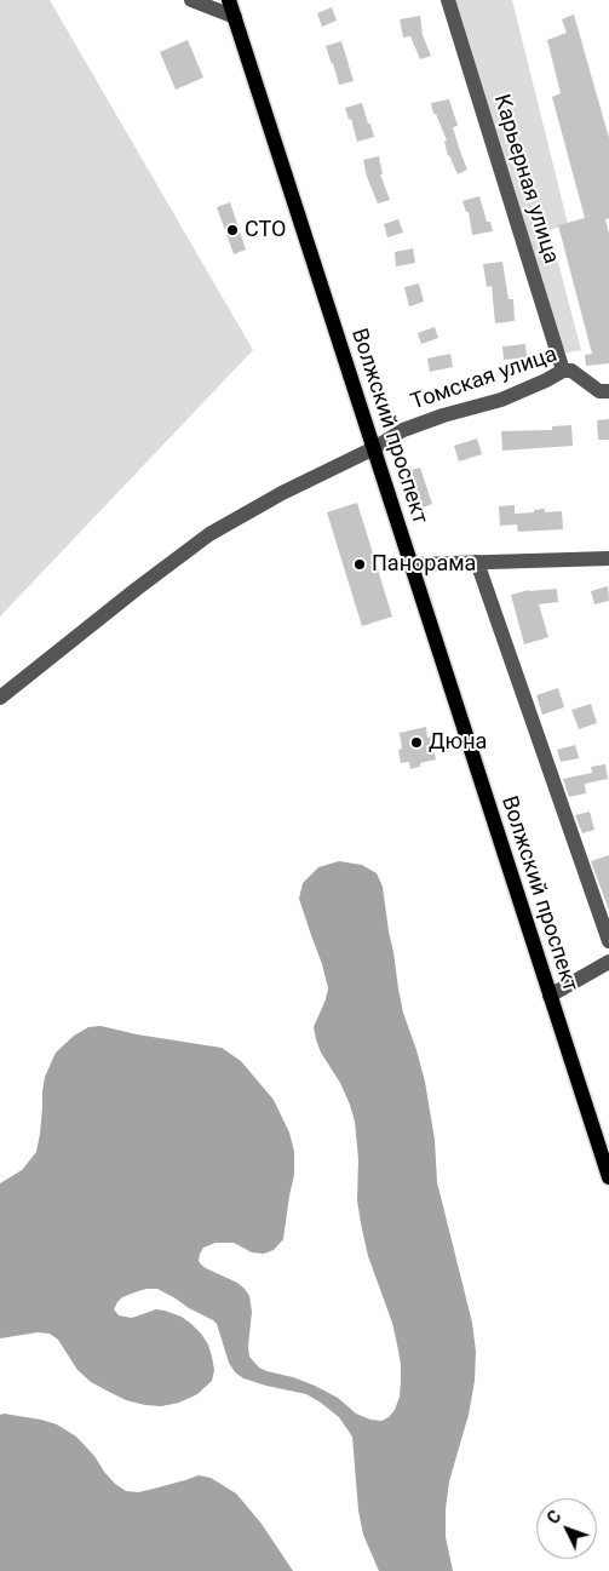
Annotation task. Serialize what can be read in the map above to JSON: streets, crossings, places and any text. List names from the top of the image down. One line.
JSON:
{"streets":{"main road":["Волжский проспект"],"street":["Карьерная улица","Томская улица"]},"crossings":[["Карьерная улица","Томская улица"],["Томская улица","Волжский проспект"]],"places":["СТО","Панорама","Дюна"],"north":"top left"}
